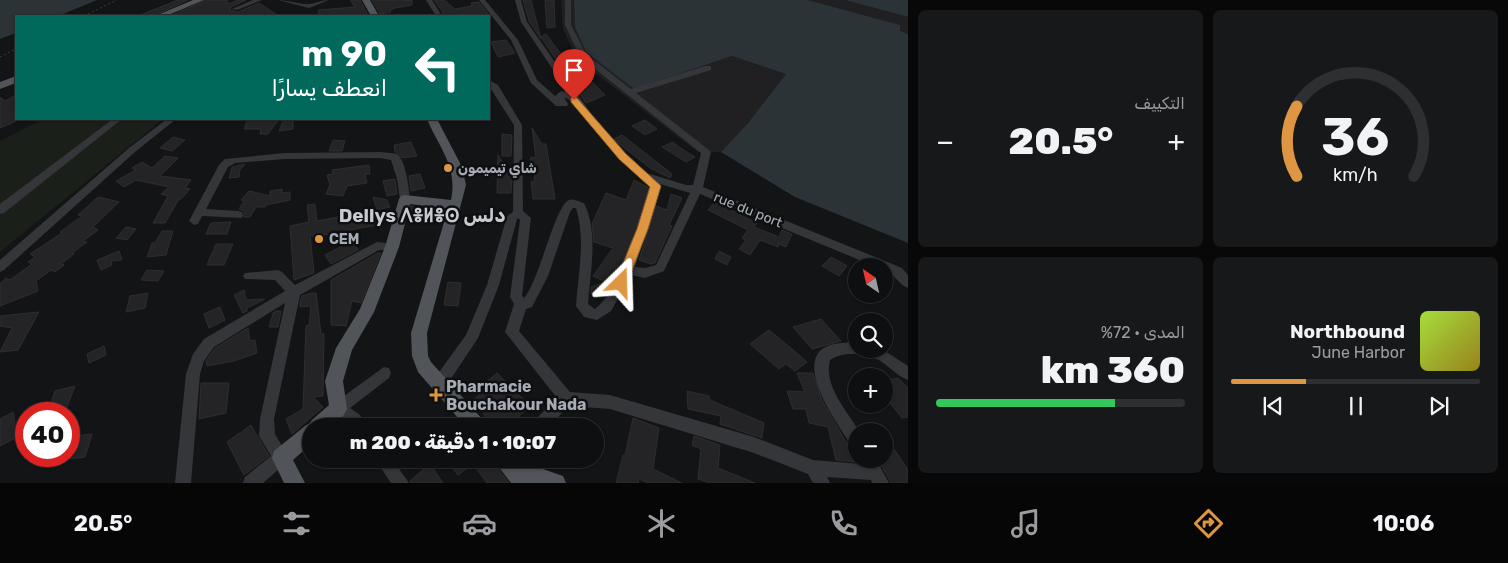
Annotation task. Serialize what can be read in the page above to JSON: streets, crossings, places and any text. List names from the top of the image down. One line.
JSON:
{"streets":{"street":["rue du port"]},"districts":["Dellys ⴷⴻⵍⴻⵙ دلس"],"places":{"other":["شاي تيميمون","CEM"],"health":["Pharmacie Bouchakour Nada"]},"north":"top left","page":{"tile":["التكييف",["المدى · 72%","360 km"]],"turn":["90 m","انعطف يسارًا"],"heat":["−","20.5°","+"],"map_buttons":["+","−"],"song":["Northbound","June Harbor"],"limit":"40","trip":"10:07 · 1 دقيقة · 200 m","tabs":["10:06","20.5°"],"gauge":["36","km/h"]}}
